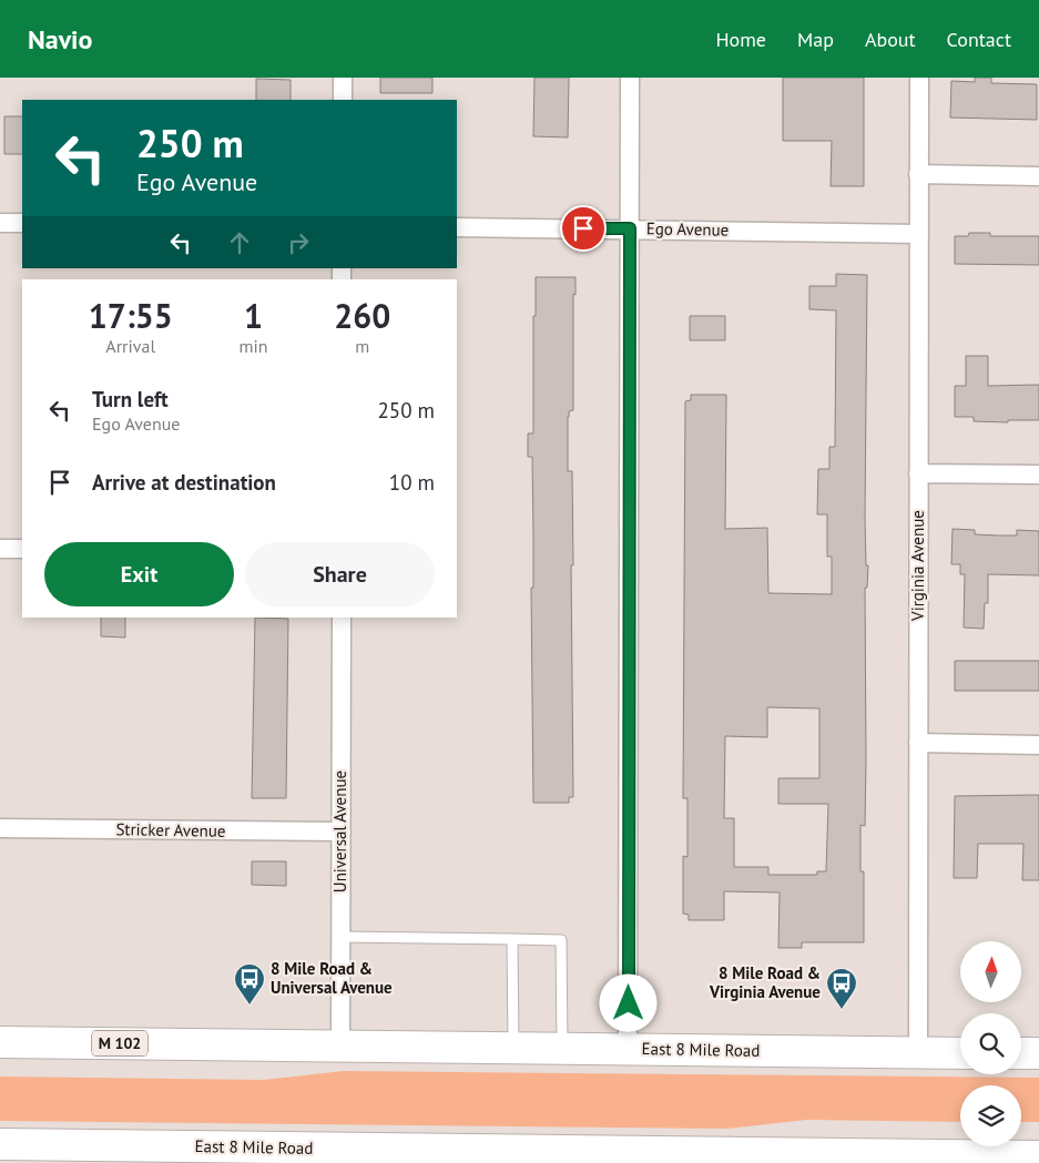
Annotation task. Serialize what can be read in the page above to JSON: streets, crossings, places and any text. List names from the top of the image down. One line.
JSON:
{"streets":{"highway":["M 102","East 8 Mile Road"],"street":["Ego Avenue","Virginia Avenue","Stricker Avenue","Universal Avenue"]},"crossings":[["Ego Avenue","Virginia Avenue"],["Virginia Avenue","East 8 Mile Road"],["Stricker Avenue","Universal Avenue"],["Universal Avenue","East 8 Mile Road"]],"places":{"bus stop":["8 Mile Road & Universal Avenue","8 Mile Road & Virginia Avenue"]},"north":"top","page":{"header":"Navio","nav":["Home","Map","About","Contact"],"turn":["250 m","Ego Avenue"],"eta":["17:55","Arrival","1","min","260","m"],"list":[{"name":"Turn left","note":"Ego Avenue","value":"250 m"},{"name":"Arrive at destination","value":"10 m"}],"buttons":["Exit","Share"]}}
